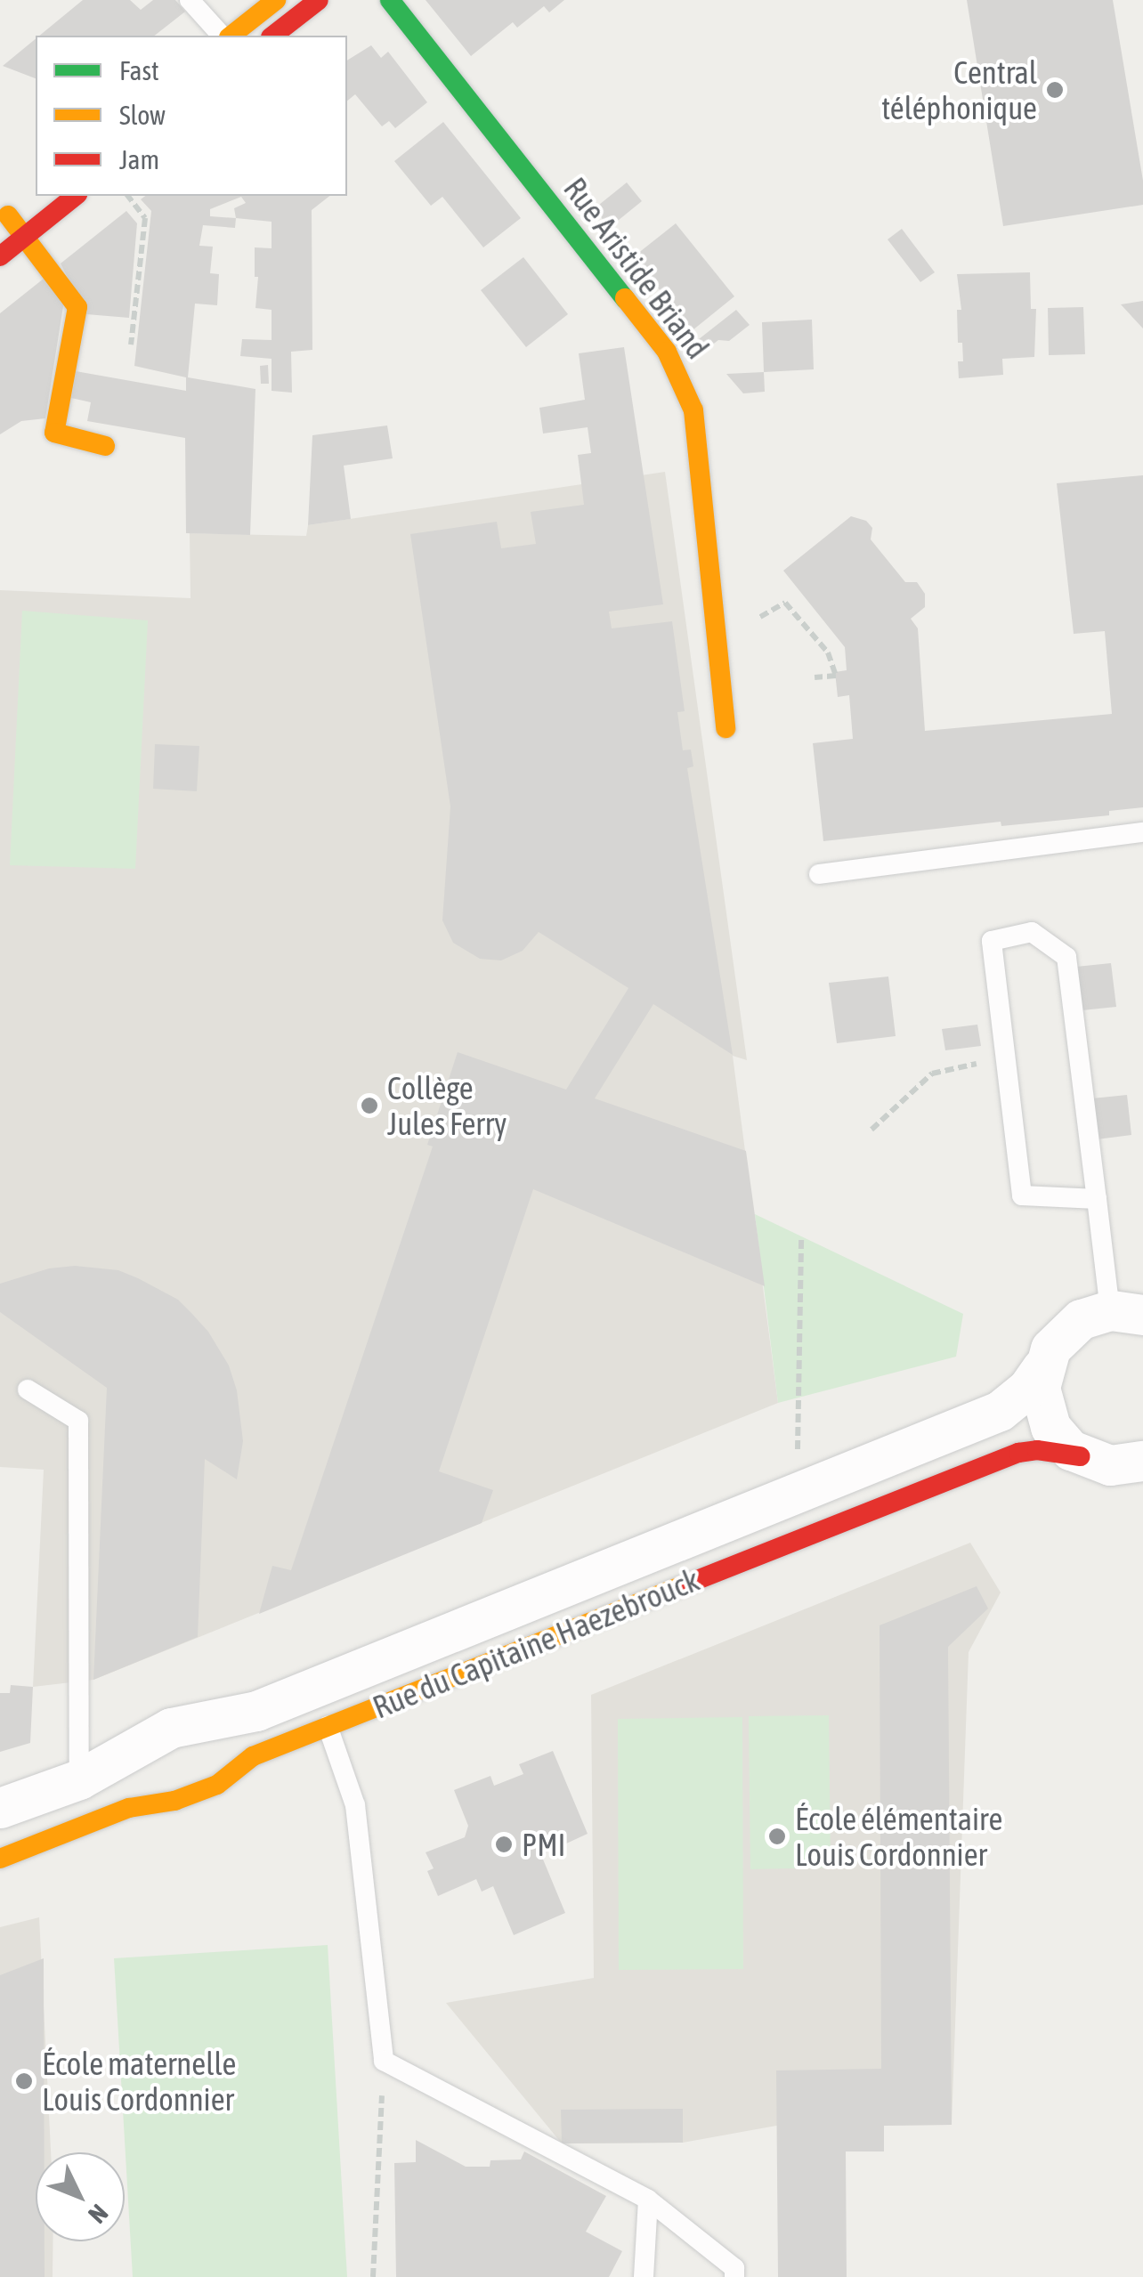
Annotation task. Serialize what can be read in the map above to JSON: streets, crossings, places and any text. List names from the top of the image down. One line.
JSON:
{"streets":{"street":["Rue Aristide Briand","Rue du Capitaine Haezebrouck"]},"places":["Central téléphonique","Collège Jules Ferry","École élémentaire Louis Cordonnier","PMI","École maternelle Louis Cordonnier"],"legend":["Fast","Slow","Jam"],"north":"bottom right"}
